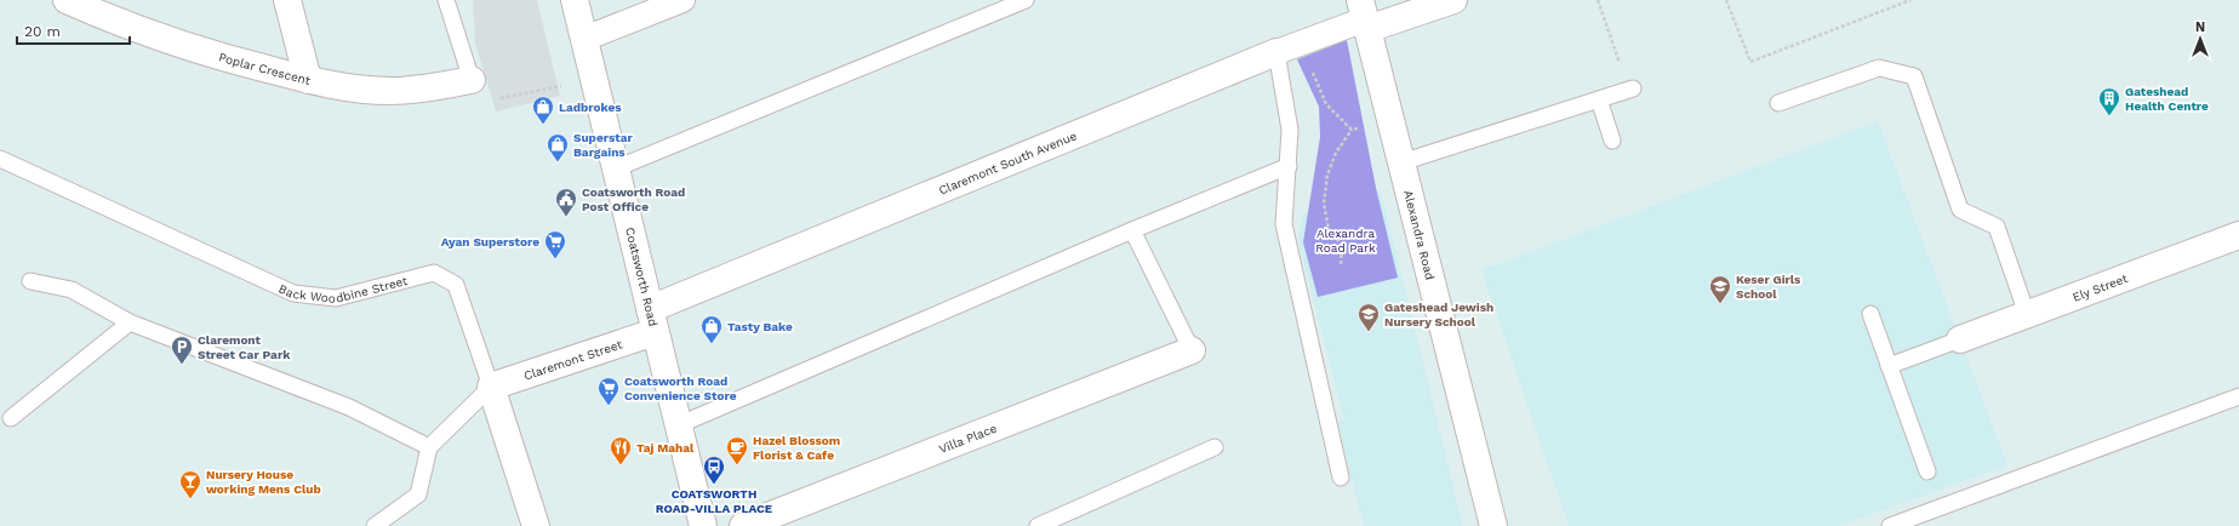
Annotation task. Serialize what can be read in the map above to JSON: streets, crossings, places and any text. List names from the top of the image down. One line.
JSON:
{"streets":{"street":["Poplar Crescent","Claremont South Avenue","Alexandra Road","Coatsworth Road","Back Woodbine Street","Ely Street","Claremont Street","Villa Place"]},"crossings":[["Claremont South Avenue","Alexandra Road"],["Claremont South Avenue","Coatsworth Road"],["Claremont South Avenue","Claremont Street"],["Coatsworth Road","Claremont Street"],["Back Woodbine Street","Claremont Street"]],"parks":["Alexandra Road Park"],"places":{"building":["Gateshead Health Centre"],"shop":["Ladbrokes","Superstar Bargains","Tasty Bake"],"public building":["Coatsworth Road Post Office"],"supermarket":["Ayan Superstore","Coatsworth Road Convenience Store"],"school or university":["Keser Girls School","Gateshead Jewish Nursery School"],"parking":["Claremont Street Car Park"],"restaurant":["Taj Mahal"],"cafe":["Hazel Blossom Florist & Cafe"],"bus stop":["COATSWORTH ROAD-VILLA PLACE"],"bar":["Nursery House working Mens Club"]},"scale_bar":"20 m","north":"top"}
